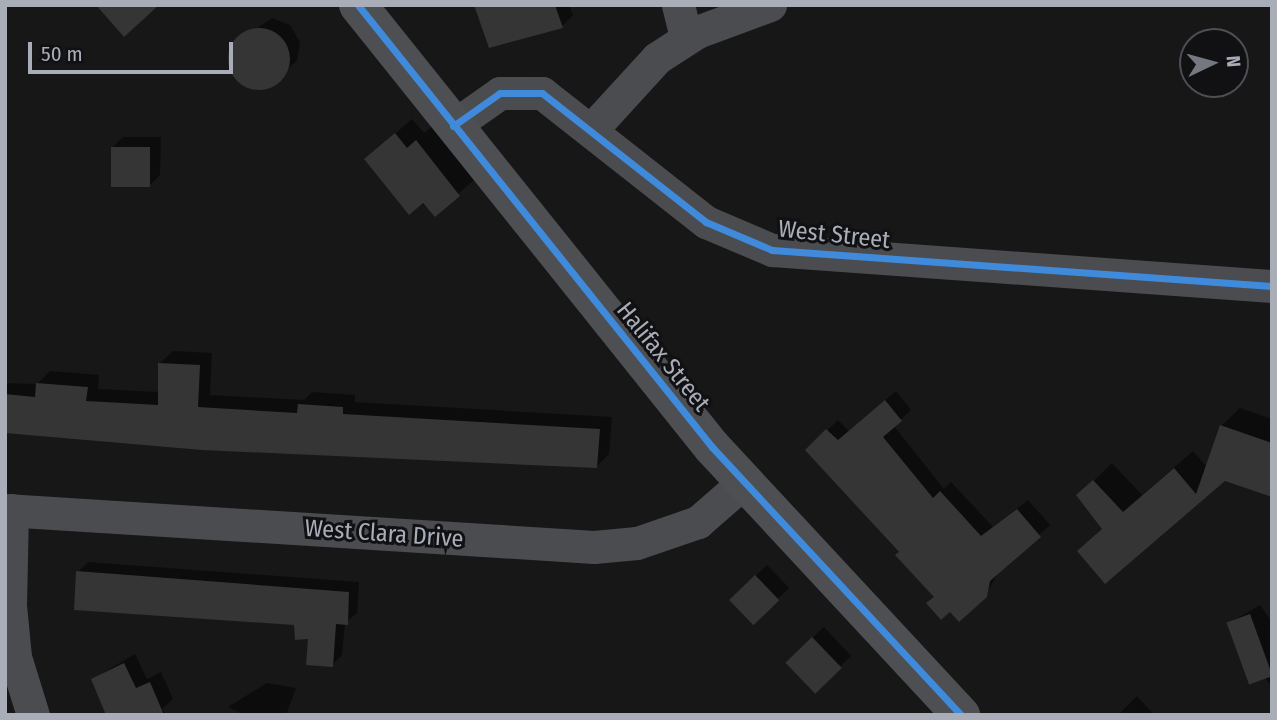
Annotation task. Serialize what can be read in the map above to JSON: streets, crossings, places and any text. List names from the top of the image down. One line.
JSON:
{"streets":{"main road":["Halifax Street"],"street":["West Street","West Clara Drive"]},"crossings":[["West Street","Halifax Street"],["Halifax Street","West Clara Drive"]],"scale_bar":"50 m","north":"right"}
